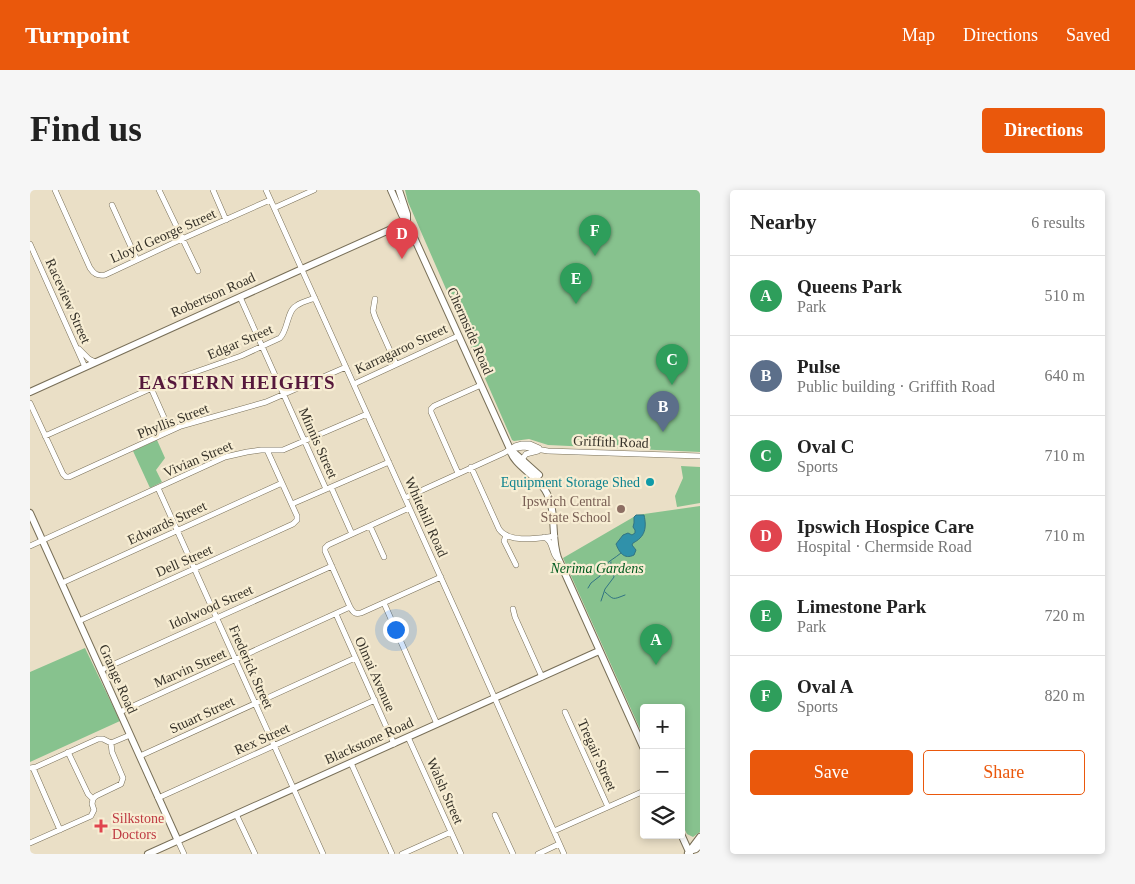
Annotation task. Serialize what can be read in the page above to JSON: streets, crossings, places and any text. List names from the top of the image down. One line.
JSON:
{"streets":{"main road":["Robertson Road","Chermside Road","Grange Road","Blackstone Road"],"street":["Lloyd George Street","Raceview Street","Edgar Street","Karragaroo Street","Phyllis Street","Griffith Road","Minnis Street","Vivian Street","Whitehill Road","Edwards Street","Dell Street","Idolwood Street","Frederick Street","Marvin Street","Olmai Avenue","Stuart Street","Rex Street","Tregair Street","Walsh Street"]},"crossings":[["Lloyd George Street","Whitehill Road"],["Robertson Road","Raceview Street"],["Robertson Road","Chermside Road"],["Robertson Road","Minnis Street"],["Robertson Road","Whitehill Road"],["Chermside Road","Karragaroo Street"],["Chermside Road","Griffith Road"],["Chermside Road","Blackstone Road"],["Edgar Street","Phyllis Street"],["Edgar Street","Minnis Street"],["Edgar Street","Whitehill Road"],["Karragaroo Street","Whitehill Road"],["Phyllis Street","Minnis Street"],["Phyllis Street","Whitehill Road"],["Griffith Road","Whitehill Road"],["Minnis Street","Vivian Street"],["Vivian Street","Whitehill Road"],["Vivian Street","Frederick Street"],["Vivian Street","Grange Road"],["Whitehill Road","Blackstone Road"],["Edwards Street","Frederick Street"],["Edwards Street","Grange Road"],["Dell Street","Frederick Street"],["Dell Street","Grange Road"],["Idolwood Street","Frederick Street"],["Idolwood Street","Grange Road"],["Frederick Street","Marvin Street"],["Frederick Street","Stuart Street"],["Frederick Street","Rex Street"],["Frederick Street","Blackstone Road"],["Marvin Street","Olmai Avenue"],["Marvin Street","Grange Road"],["Olmai Avenue","Stuart Street"],["Olmai Avenue","Rex Street"],["Olmai Avenue","Blackstone Road"],["Grange Road","Stuart Street"],["Grange Road","Rex Street"],["Grange Road","Blackstone Road"],["Blackstone Road","Walsh Street"]],"districts":["EASTERN HEIGHTS"],"parks":["Nerima Gardens"],"places":{"other":["Equipment Storage Shed","Ipswich Central State School"],"health":["Silkstone Doctors"]},"page":{"header":"Turnpoint","nav":["Map","Directions","Saved"],"buttons":["Directions",["Save","Share"]],"title":"Find us","heading":["Nearby","6 results"],"pins":["F","D","E","C","B","A"],"list":[{"mark":"A","name":"Queens Park","note":"Park","value":"510 m"},{"mark":"B","name":"Pulse","note":"Public building · Griffith Road","value":"640 m"},{"mark":"C","name":"Oval C","note":"Sports","value":"710 m"},{"mark":"D","name":"Ipswich Hospice Care","note":"Hospital · Chermside Road","value":"710 m"},{"mark":"E","name":"Limestone Park","note":"Park","value":"720 m"},{"mark":"F","name":"Oval A","note":"Sports","value":"820 m"}],"map_buttons":["+","−"]}}
